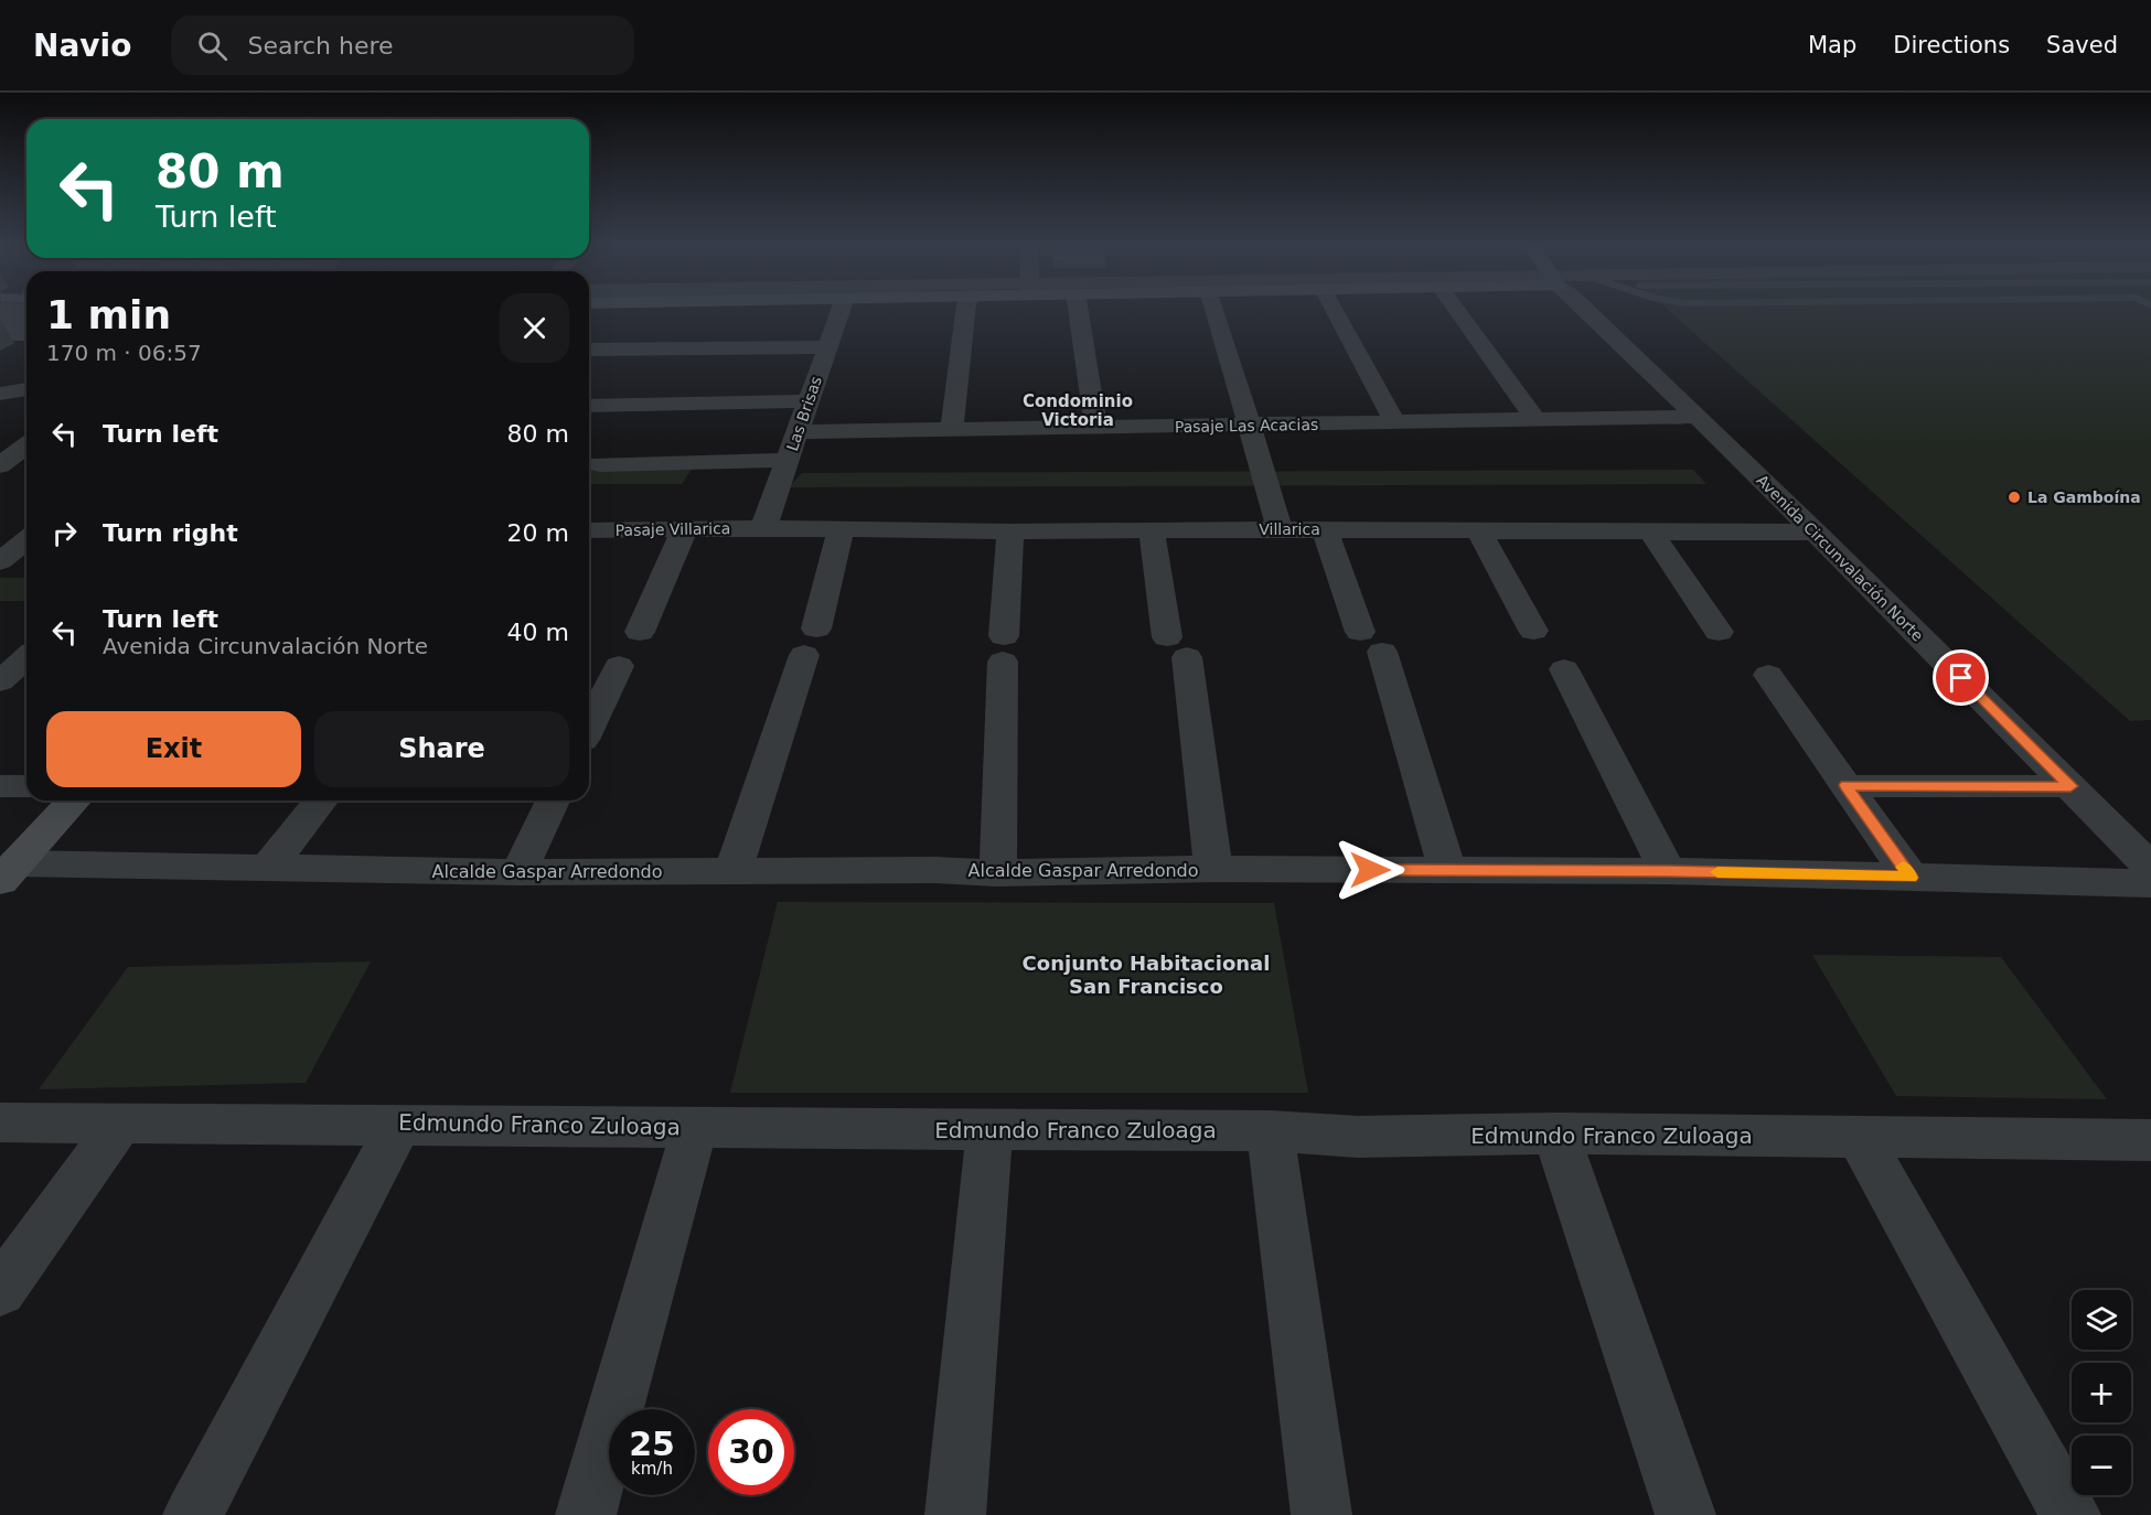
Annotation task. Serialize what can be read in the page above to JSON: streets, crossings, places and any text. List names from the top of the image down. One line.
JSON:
{"streets":{"street":["Las Brisas","Pasaje Las Acacias","Pasaje Villarica","Villarica","Avenida Circunvalación Norte","Alcalde Gaspar Arredondo","Edmundo Franco Zuloaga"]},"crossings":[["Las Brisas","Pasaje Las Acacias"],["Las Brisas","Pasaje Villarica"],["Las Brisas","Villarica"],["Pasaje Las Acacias","Avenida Circunvalación Norte"],["Pasaje Villarica","Villarica"],["Villarica","Avenida Circunvalación Norte"]],"districts":["Condominio Victoria","Conjunto Habitacional San Francisco"],"places":["La Gamboína"],"page":{"header":"Navio","search":"Search here","nav":["Map","Directions","Saved"],"turn":["80 m","Turn left"],"heading":["1 min","170 m · 06:57"],"list":[{"name":"Turn left","value":"80 m"},{"name":"Turn right","value":"20 m"},{"name":"Turn left","note":"Avenida Circunvalación Norte","value":"40 m"}],"buttons":["Exit","Share"],"map_buttons":["+","−"],"speed":"25 km/h","limit":"30"}}
